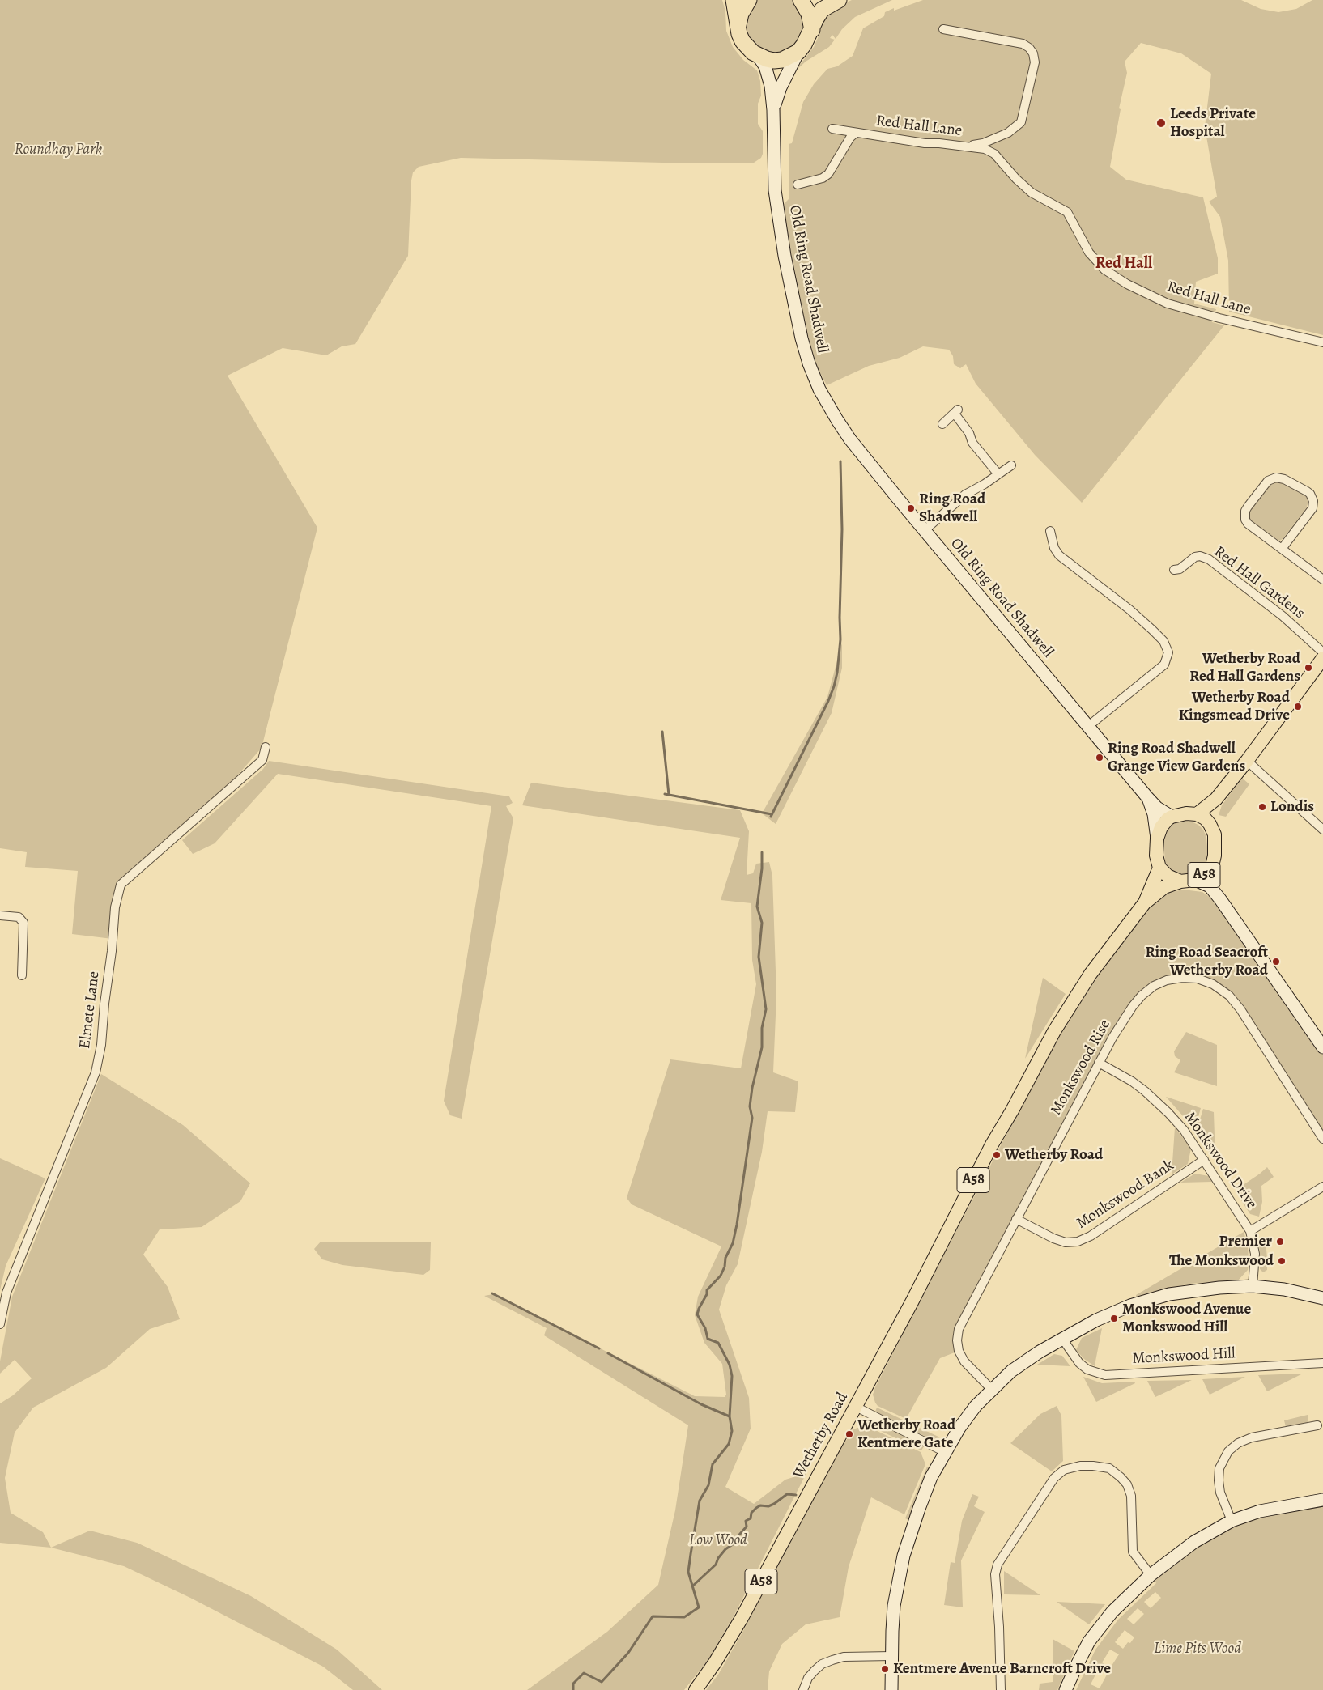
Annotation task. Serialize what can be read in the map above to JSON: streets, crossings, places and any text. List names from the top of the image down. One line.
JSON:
{"streets":{"main road":["Old Ring Road Shadwell","A58","Wetherby Road"],"street":["Red Hall Lane","Red Hall Gardens","Elmete Lane","Monkswood Rise","Monkswood Drive","Monkswood Bank","Monkswood Hill"]},"crossings":[["Old Ring Road Shadwell","A58"],["A58","Wetherby Road"],["Monkswood Rise","Monkswood Drive"],["Monkswood Rise","Monkswood Bank"],["Monkswood Drive","Monkswood Bank"]],"districts":["Red Hall"],"parks":["Roundhay Park","Low Wood","Lime Pits Wood"],"places":["Leeds Private Hospital","Ring Road Shadwell","Wetherby Road Red Hall Gardens","Wetherby Road Kingsmead Drive","Ring Road Shadwell Grange View Gardens","Londis","Ring Road Seacroft Wetherby Road","Wetherby Road","Premier","The Monkswood","Monkswood Avenue Monkswood Hill","Wetherby Road Kentmere Gate","Kentmere Avenue Barncroft Drive"]}
